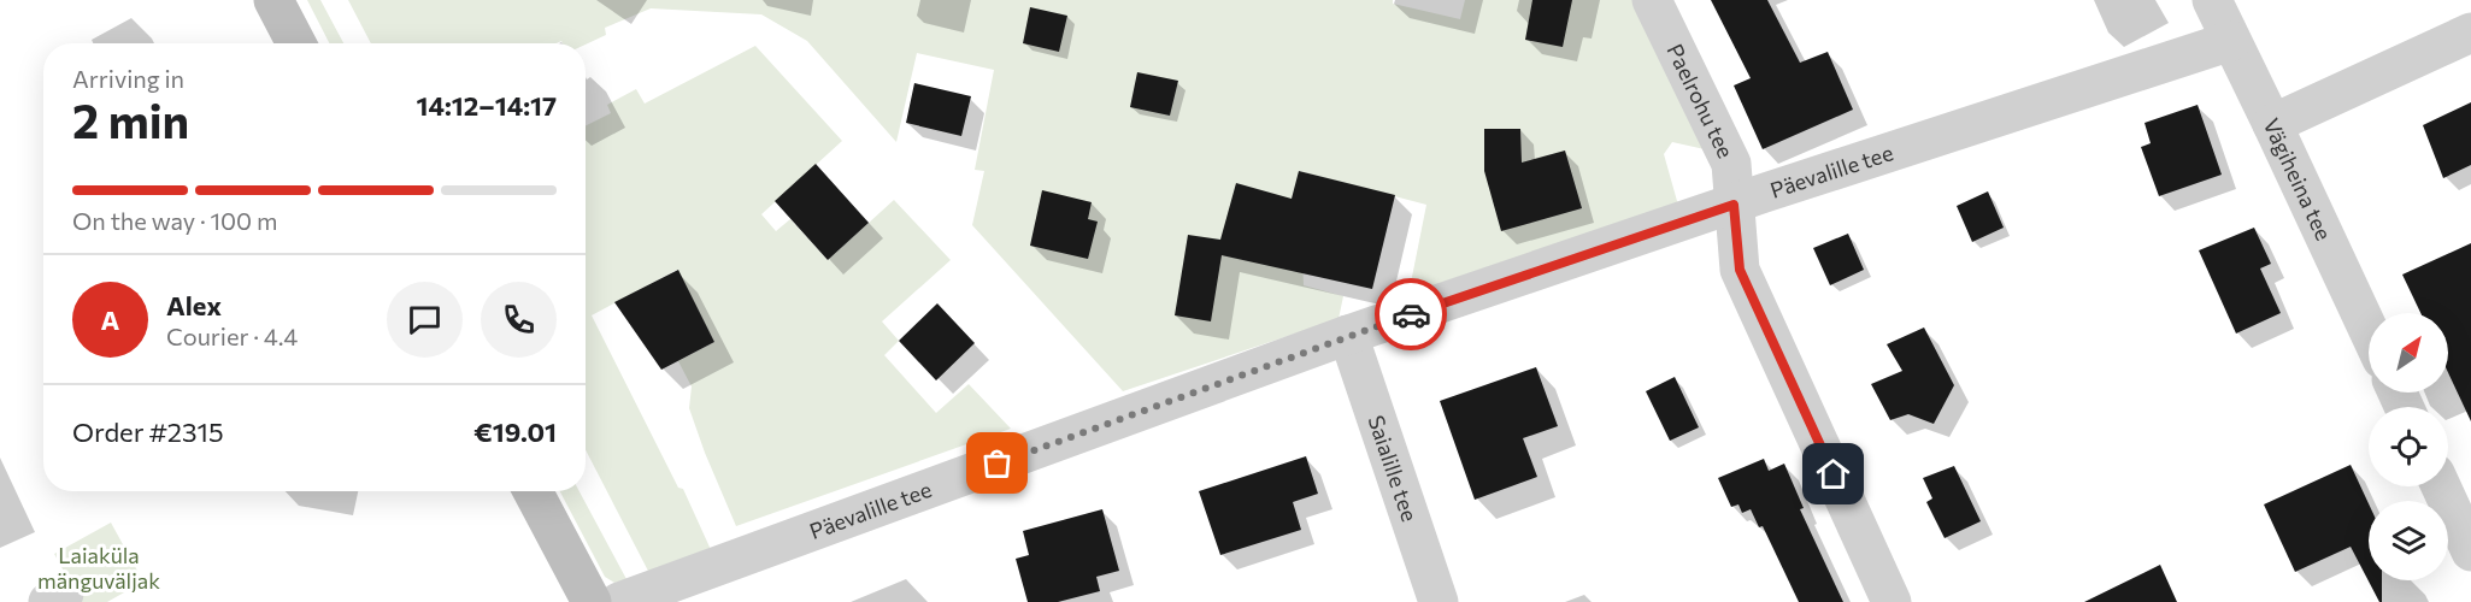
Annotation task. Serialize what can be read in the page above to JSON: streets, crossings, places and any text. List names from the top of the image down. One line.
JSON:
{"streets":{"street":["Paelrohu tee","Päevalille tee","Vägiheina tee","Saialille tee"]},"crossings":[["Paelrohu tee","Päevalille tee"],["Päevalille tee","Vägiheina tee"],["Päevalille tee","Saialille tee"]],"parks":["Laiaküla mänguväljak"],"north":"top right","page":{"heading":["2 min","Arriving in","14:12–14:17"],"panel":["Alex","Courier · 4.4","Order #2315","€19.01"],"bar":"On the way · 100 m","round":"A"}}
